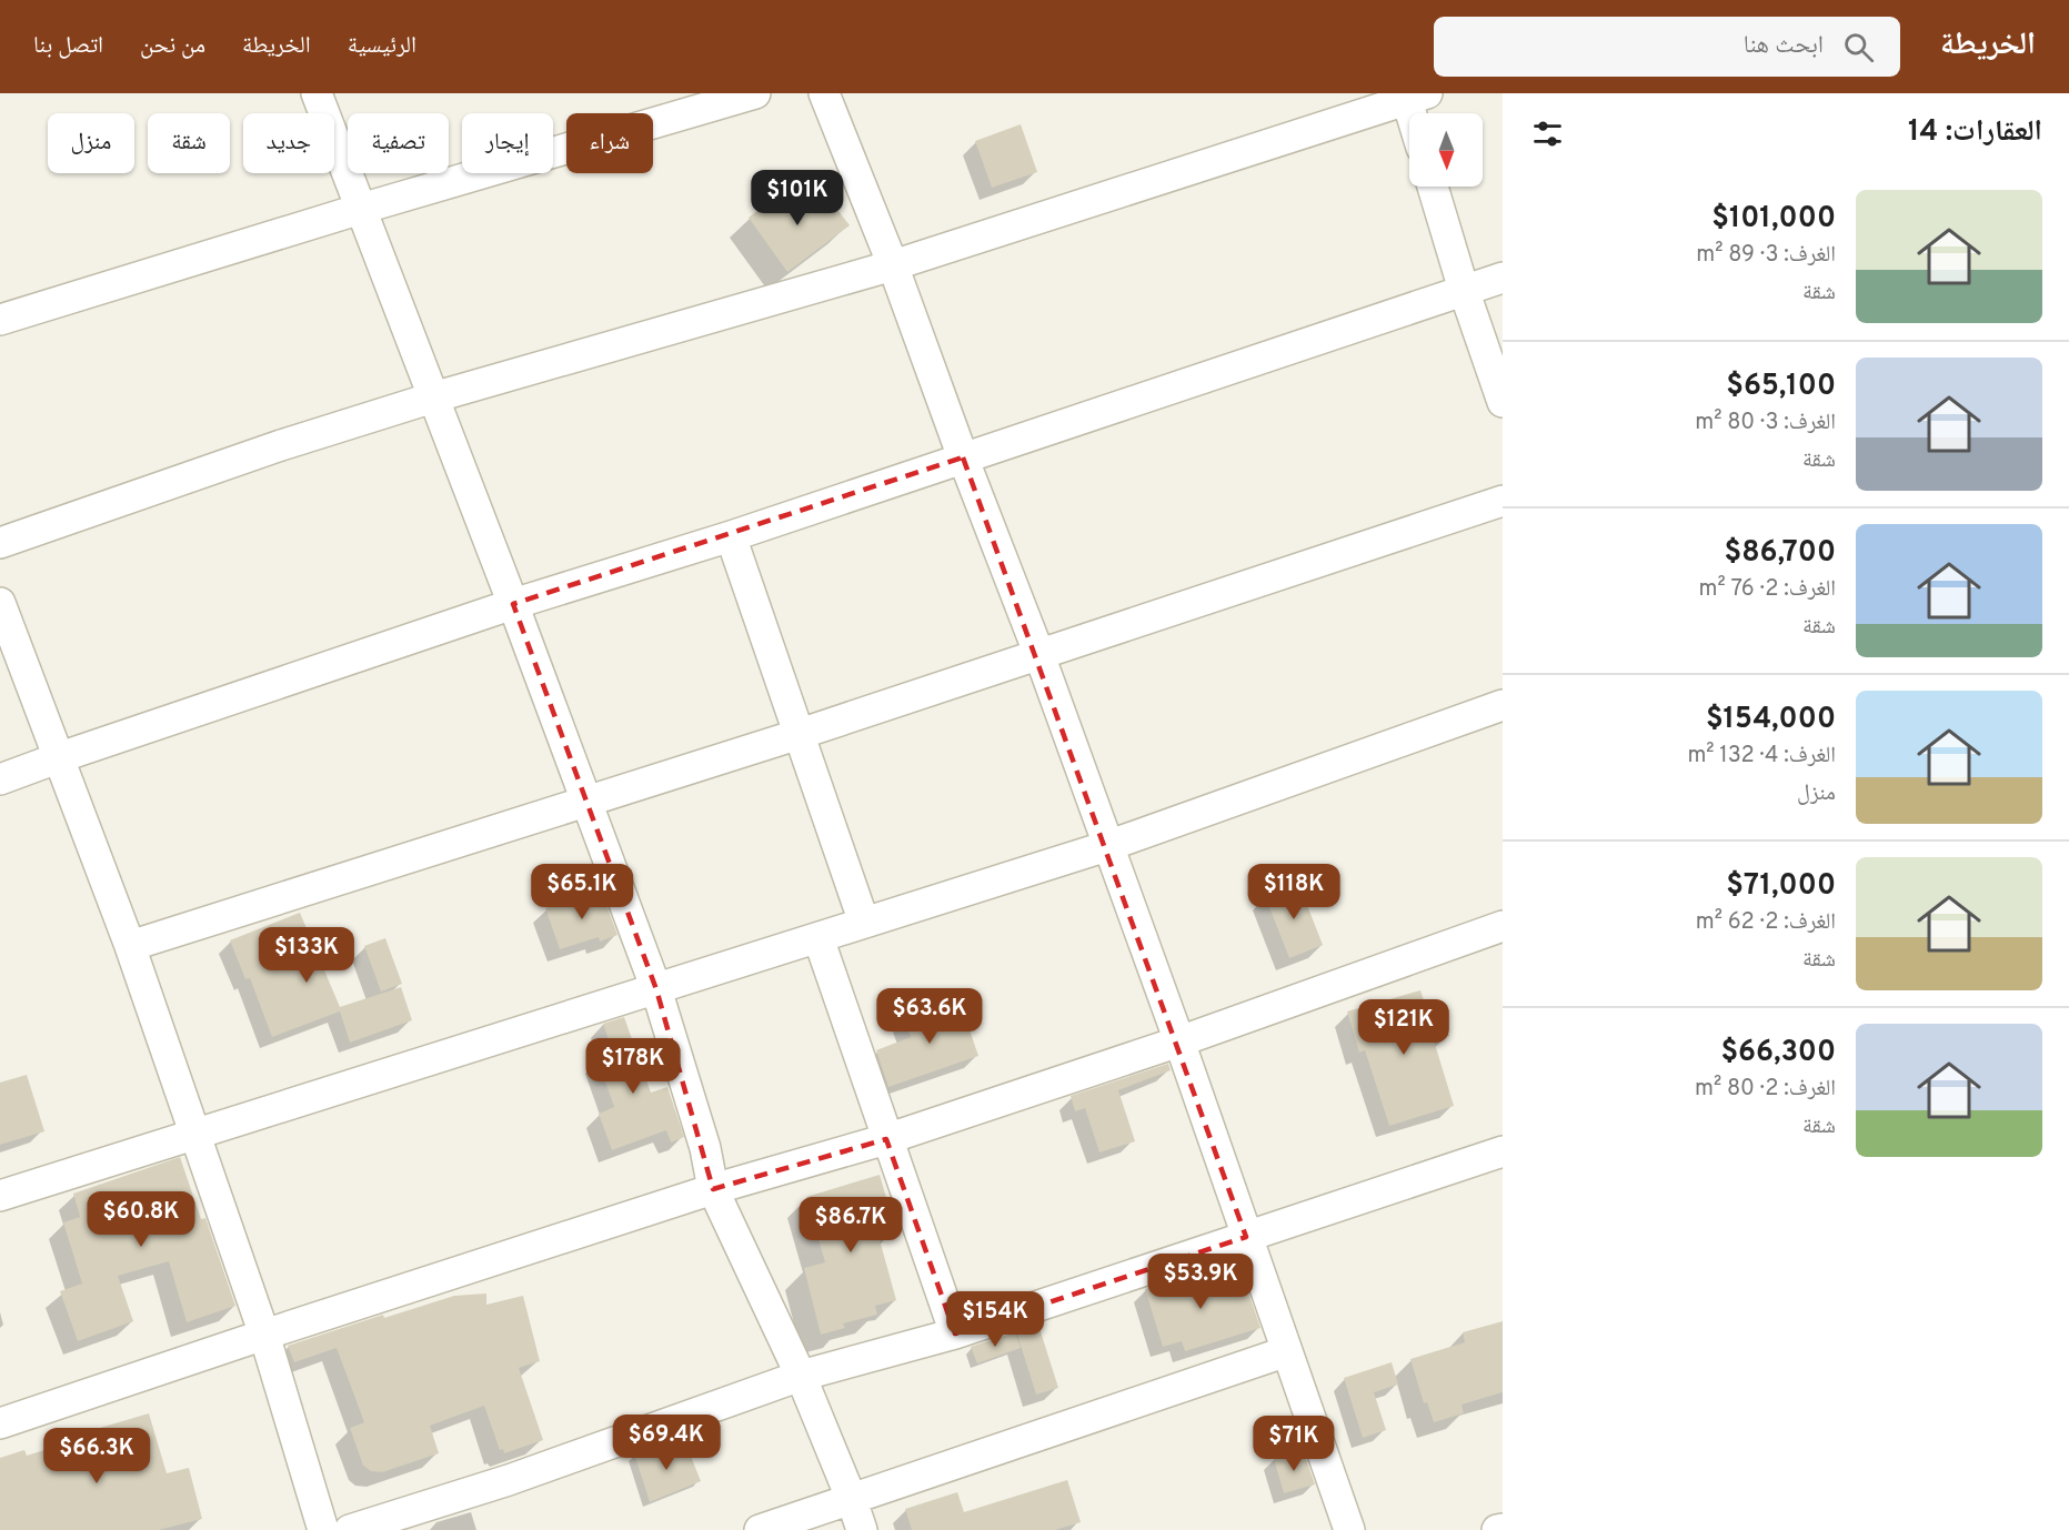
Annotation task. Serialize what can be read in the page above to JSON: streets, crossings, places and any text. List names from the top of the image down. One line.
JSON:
{"north":"bottom","page":{"header":"الخريطة","search":"ابحث هنا","nav":["الرئيسية","الخريطة","من نحن","اتصل بنا"],"heading":"العقارات: 14","chip":["شراء","إيجار","تصفية","جديد","شقة","منزل"],"price":["$101K","$65.1K","$118K","$133K","$63.6K","$121K","$178K","$60.8K","$86.7K","$53.9K","$154K","$69.4K","$71K","$66.3K"],"list":[{"name":"$101,000","note":"الغرف: 3 · 89 m² · شقة"},{"name":"$65,100","note":"الغرف: 3 · 80 m² · شقة"},{"name":"$86,700","note":"الغرف: 2 · 76 m² · شقة"},{"name":"$154,000","note":"الغرف: 4 · 132 m² · منزل"},{"name":"$71,000","note":"الغرف: 2 · 62 m² · شقة"},{"name":"$66,300","note":"الغرف: 2 · 80 m² · شقة"}]}}
